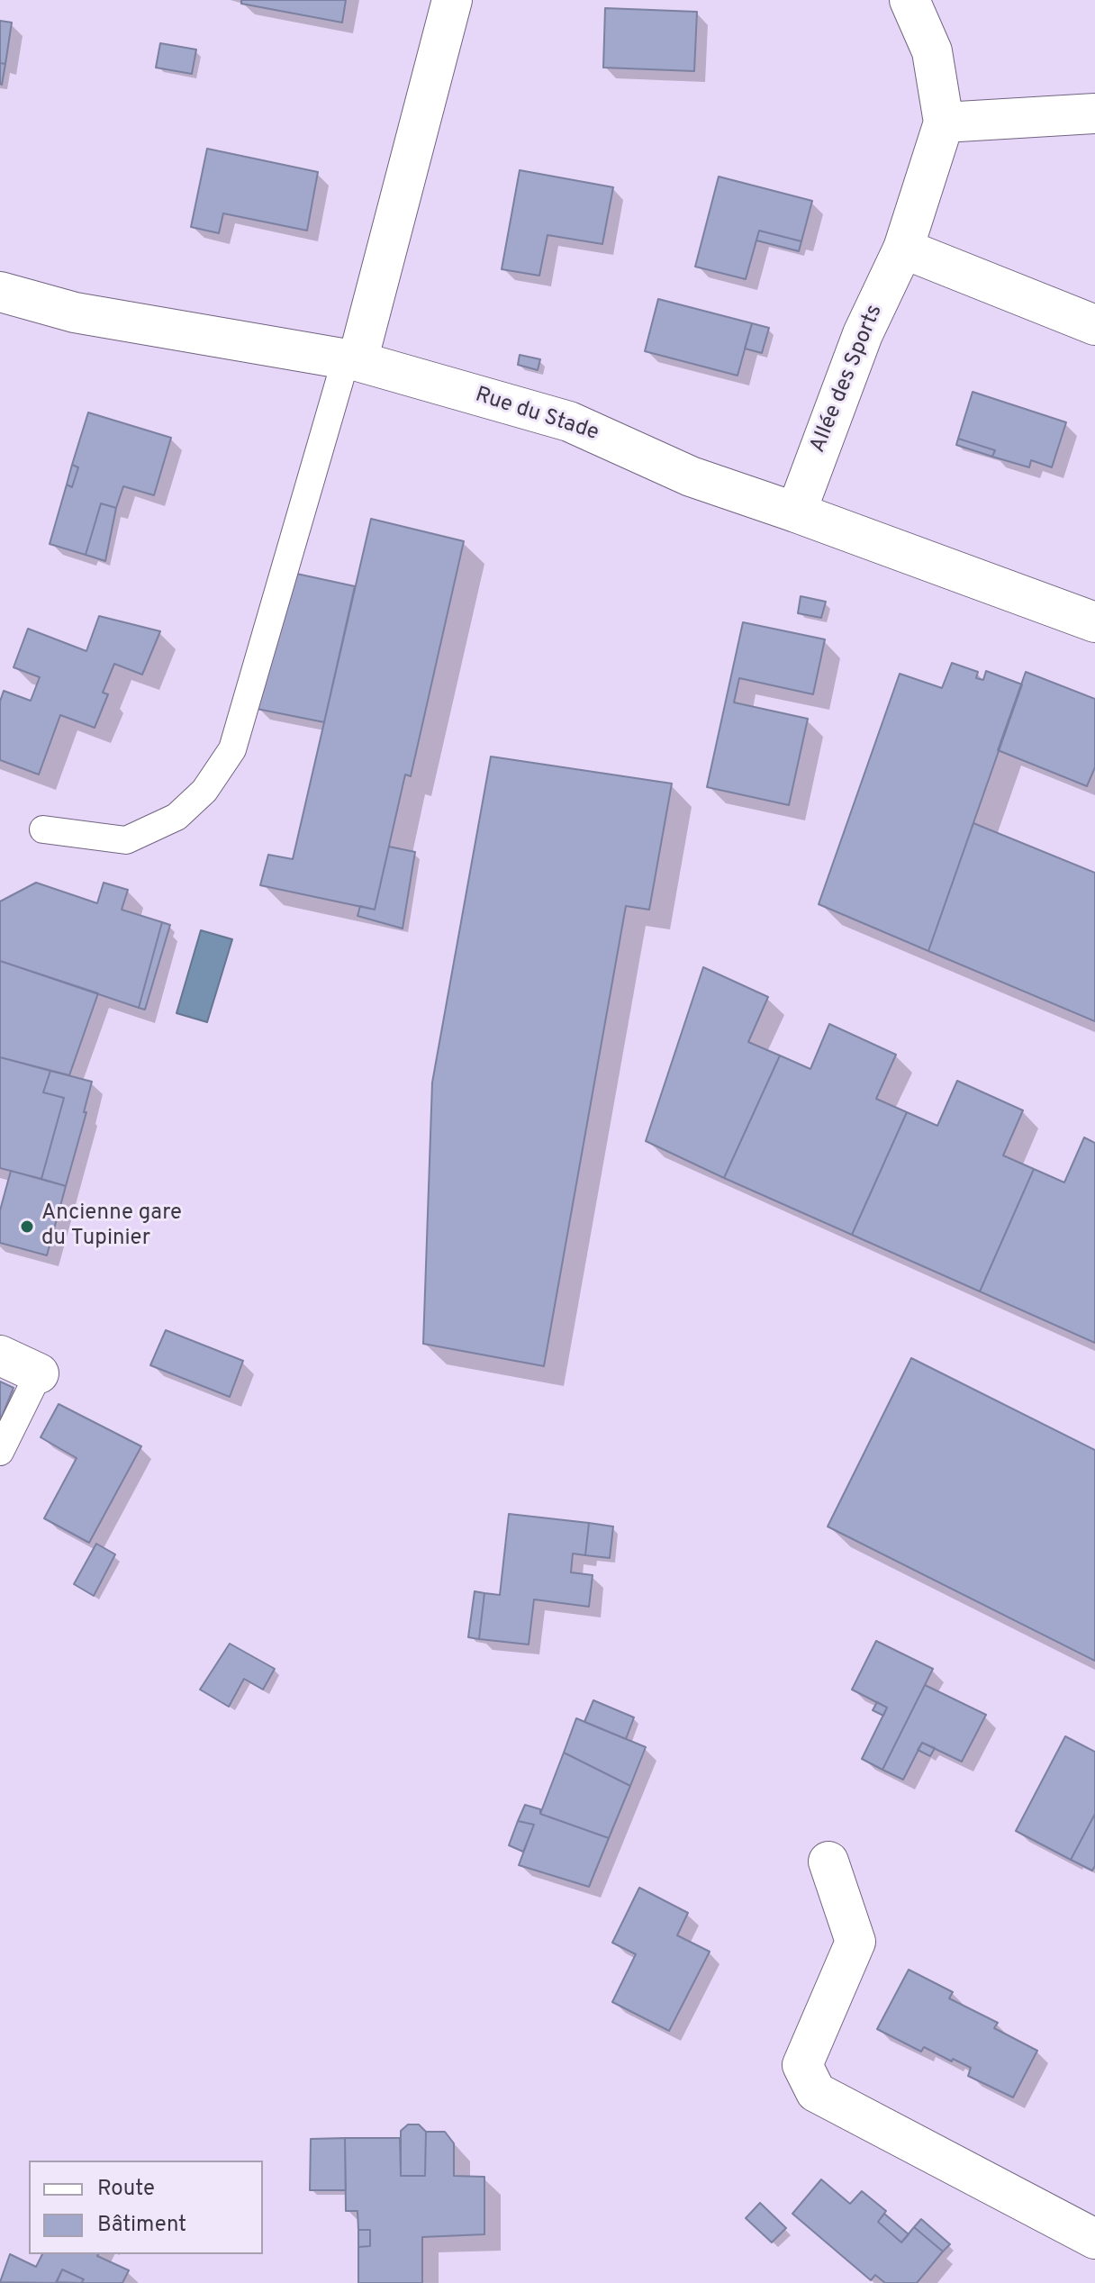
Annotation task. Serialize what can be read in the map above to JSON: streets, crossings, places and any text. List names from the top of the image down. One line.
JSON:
{"streets":{"street":["Allée des Sports","Rue du Stade"]},"crossings":[["Allée des Sports","Rue du Stade"]],"places":["Ancienne gare du Tupinier"],"legend":["Route","Bâtiment"]}
